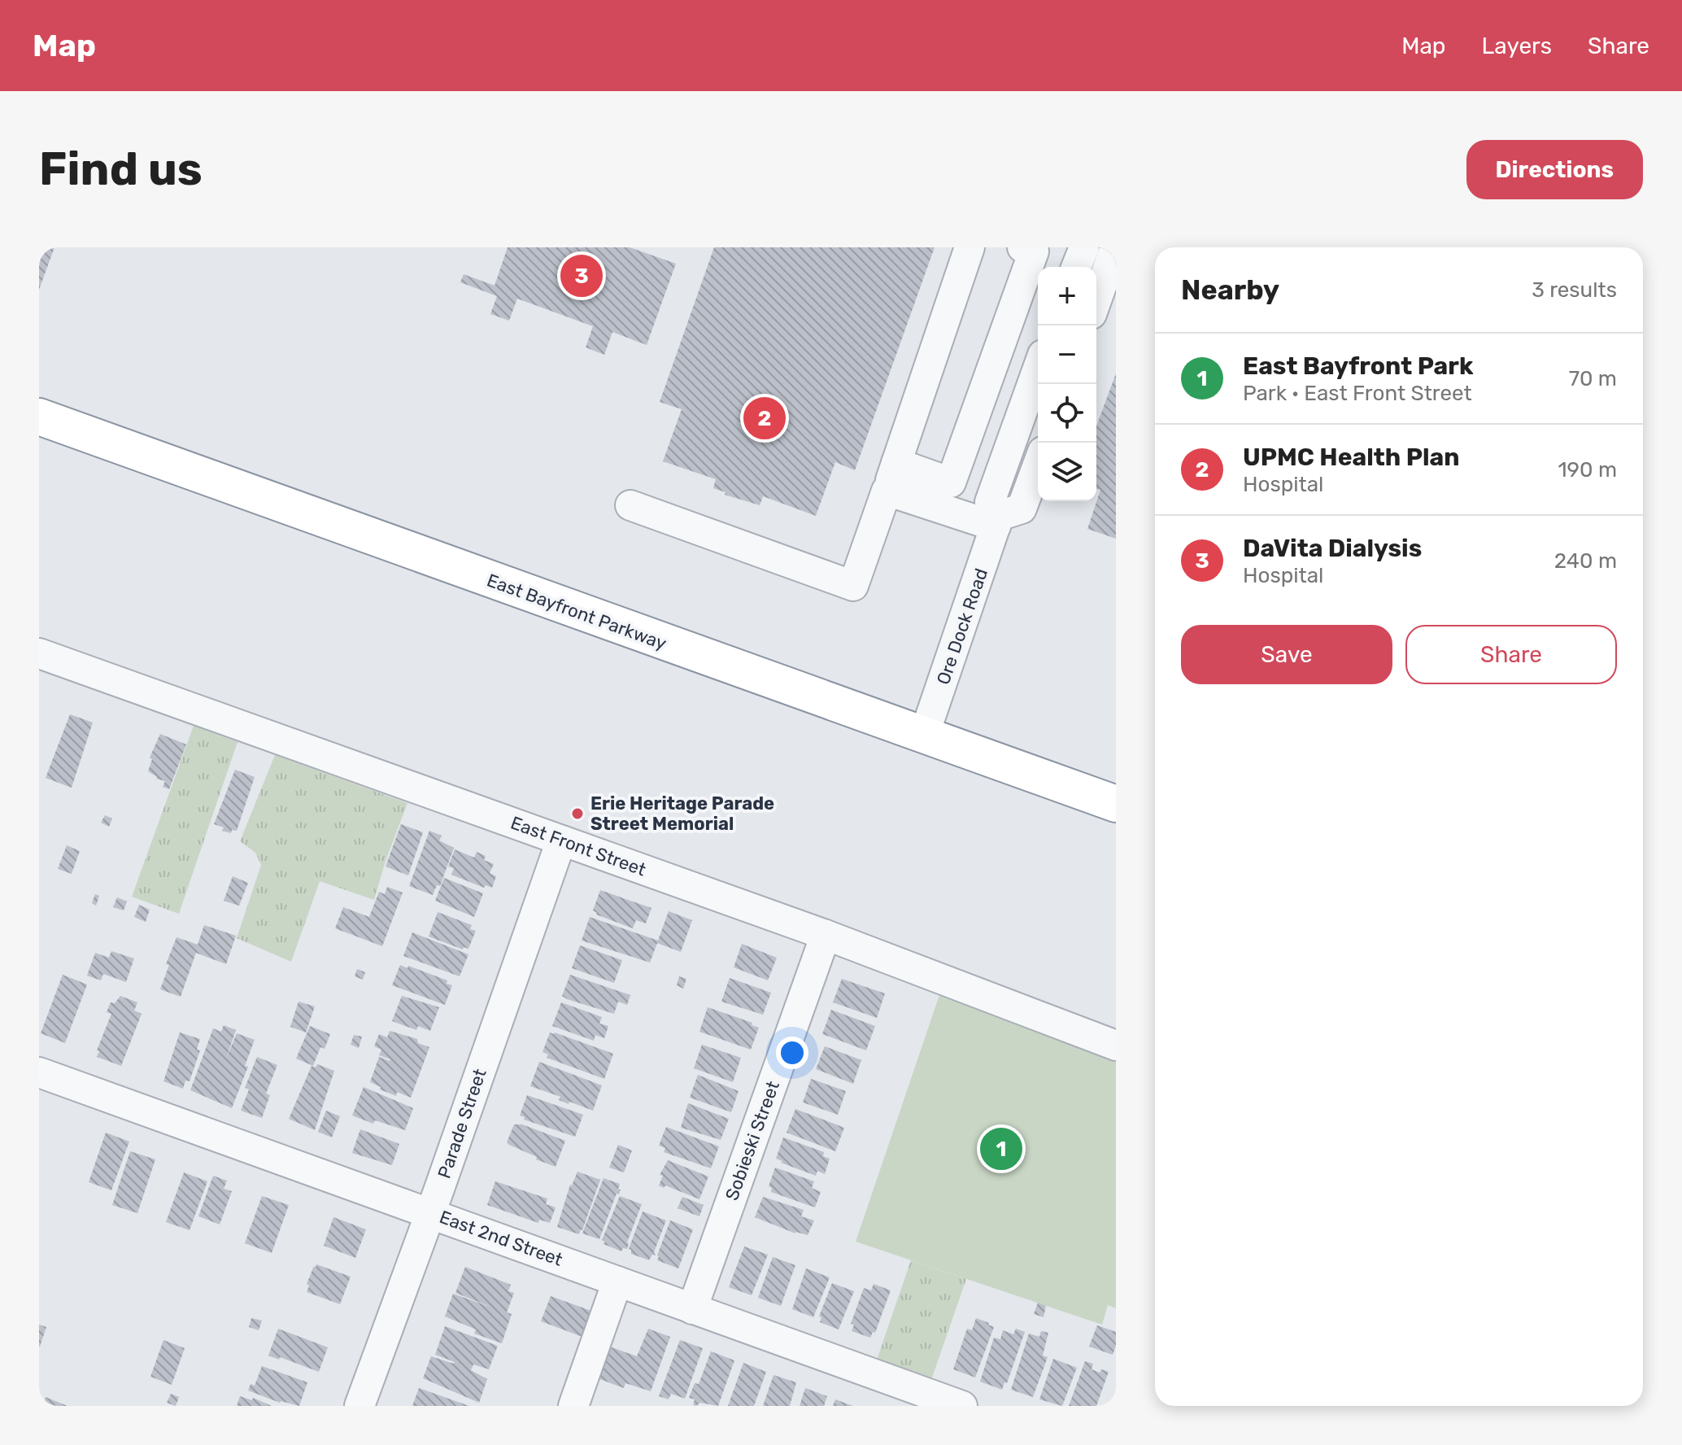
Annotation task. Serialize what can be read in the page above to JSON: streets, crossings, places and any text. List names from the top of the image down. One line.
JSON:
{"streets":{"highway":["East Bayfront Parkway"],"street":["Ore Dock Road","East Front Street","Parade Street","Sobieski Street","East 2nd Street"]},"crossings":[["East Bayfront Parkway","Ore Dock Road"],["East Front Street","Parade Street"],["East Front Street","Sobieski Street"],["Parade Street","East 2nd Street"],["Sobieski Street","East 2nd Street"]],"places":["Erie Heritage Parade Street Memorial"],"page":{"header":"Map","nav":["Map","Layers","Share"],"buttons":["Directions",["Save","Share"]],"title":"Find us","heading":["Nearby","3 results"],"pins":["3","2","1"],"map_buttons":["+","−"],"list":[{"mark":"1","name":"East Bayfront Park","note":"Park · East Front Street","value":"70 m"},{"mark":"2","name":"UPMC Health Plan","note":"Hospital","value":"190 m"},{"mark":"3","name":"DaVita Dialysis","note":"Hospital","value":"240 m"}]}}
